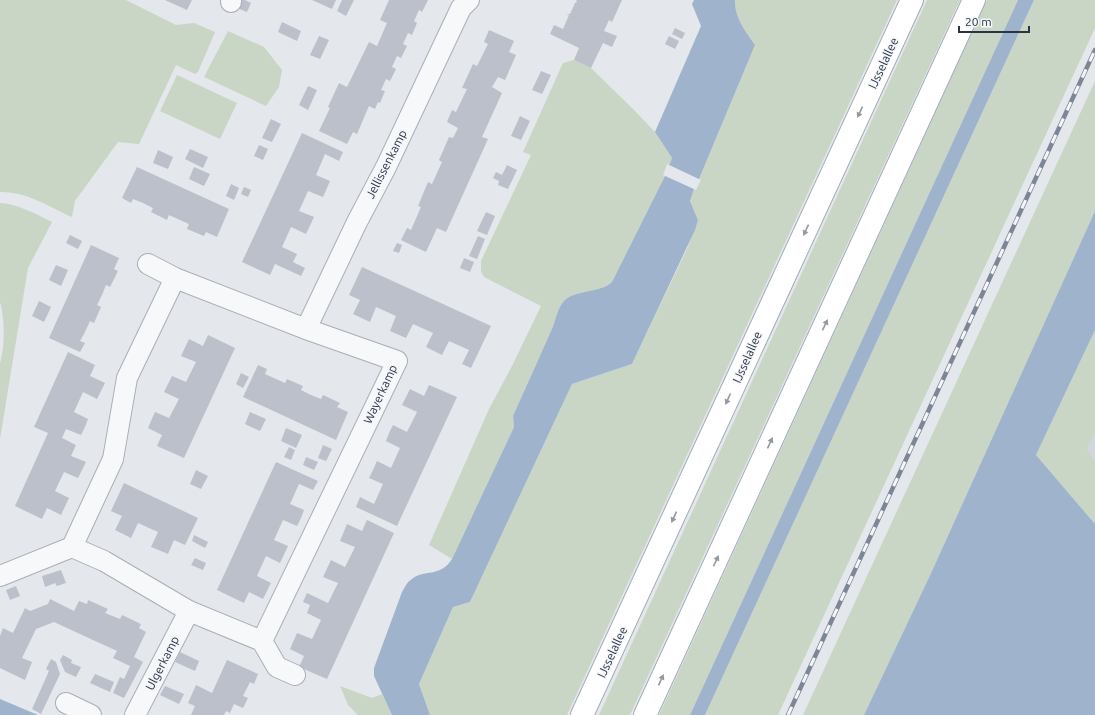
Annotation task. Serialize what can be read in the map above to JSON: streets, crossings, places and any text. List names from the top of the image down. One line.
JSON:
{"streets":{"main road":["IJsselallee"],"street":["Jellissenkamp","Wayerkamp","Ulgerkamp"]},"crossings":[["Jellissenkamp","Wayerkamp"]],"scale_bar":"20 m"}
